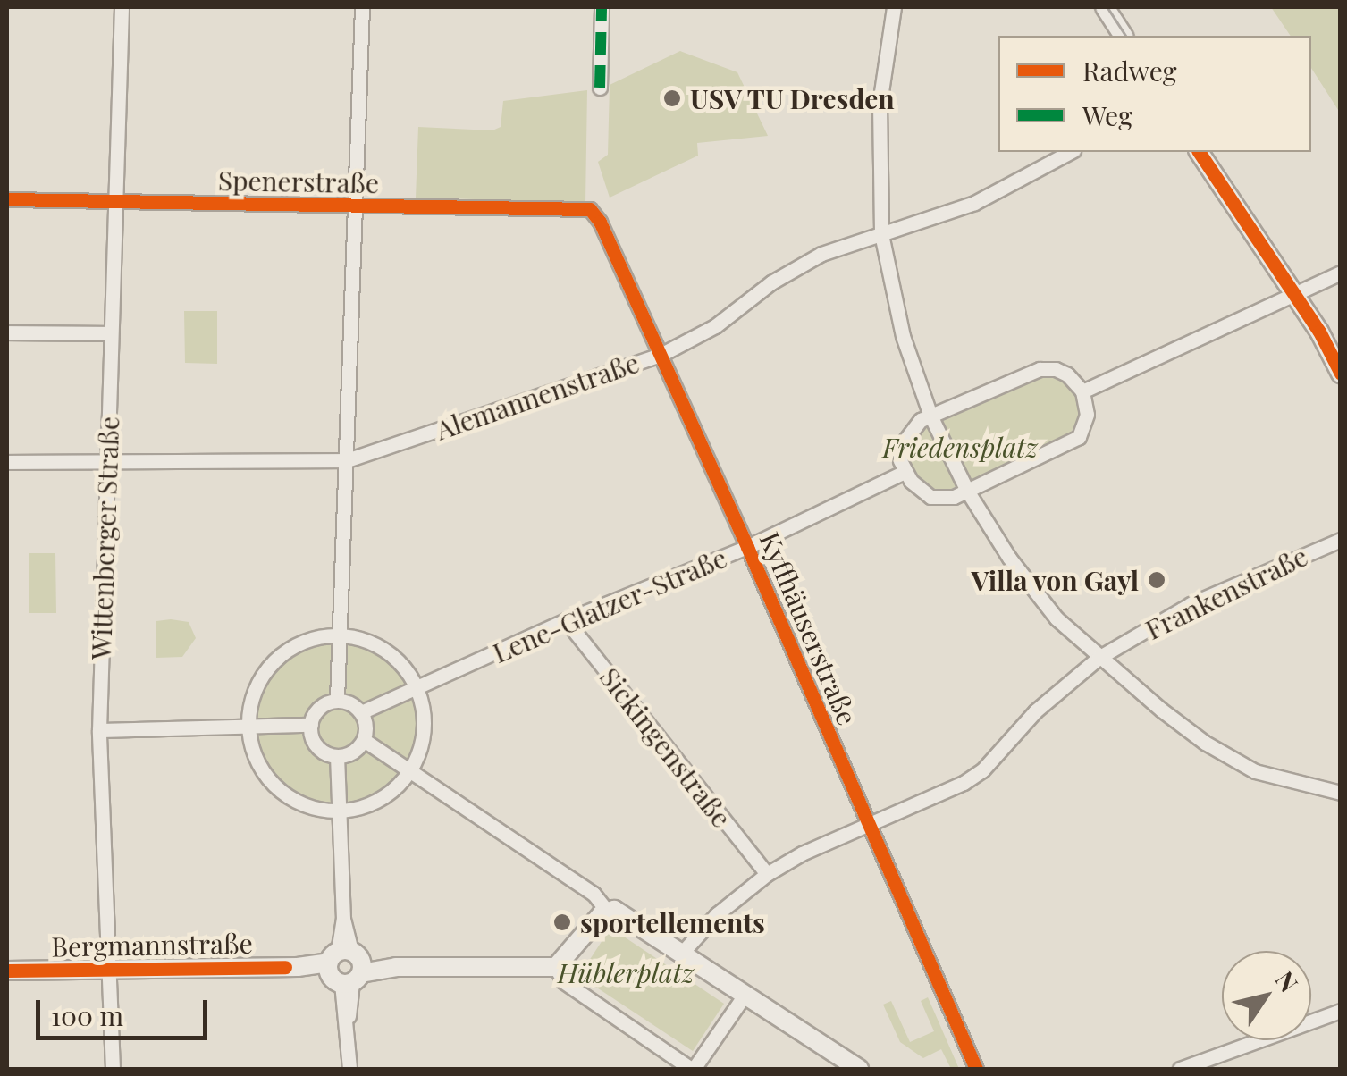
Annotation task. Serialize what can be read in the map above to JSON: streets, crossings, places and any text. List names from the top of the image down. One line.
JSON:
{"streets":{"street":["Spenerstraße","Alemannenstraße","Wittenberger Straße","Frankenstraße","Lene-Glatzer-Straße","Kyffhäuserstraße","Sickingenstraße","Bergmannstraße"]},"crossings":[["Spenerstraße","Wittenberger Straße"],["Spenerstraße","Kyffhäuserstraße"],["Alemannenstraße","Wittenberger Straße"],["Alemannenstraße","Kyffhäuserstraße"],["Wittenberger Straße","Bergmannstraße"],["Frankenstraße","Kyffhäuserstraße"],["Frankenstraße","Sickingenstraße"],["Lene-Glatzer-Straße","Kyffhäuserstraße"],["Lene-Glatzer-Straße","Sickingenstraße"]],"parks":["Friedensplatz","Hüblerplatz"],"places":["USV TU Dresden","Villa von Gayl","sportellements"],"legend":["Radweg","Weg"],"scale_bar":"100 m","north":"top right"}
